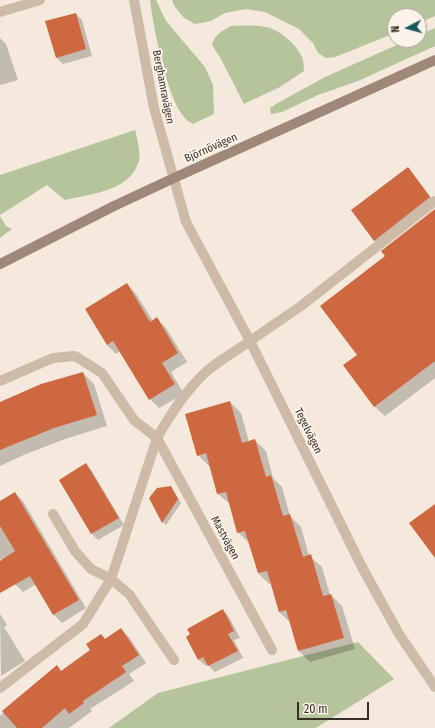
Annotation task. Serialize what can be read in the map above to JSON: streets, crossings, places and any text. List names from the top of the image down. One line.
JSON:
{"streets":{"main road":["Björnövägen"],"street":["Berghamravägen","Tegelvägen","Mastvägen"]},"crossings":[["Berghamravägen","Björnövägen"],["Berghamravägen","Tegelvägen"],["Björnövägen","Tegelvägen"]],"scale_bar":"20 m","north":"left"}
